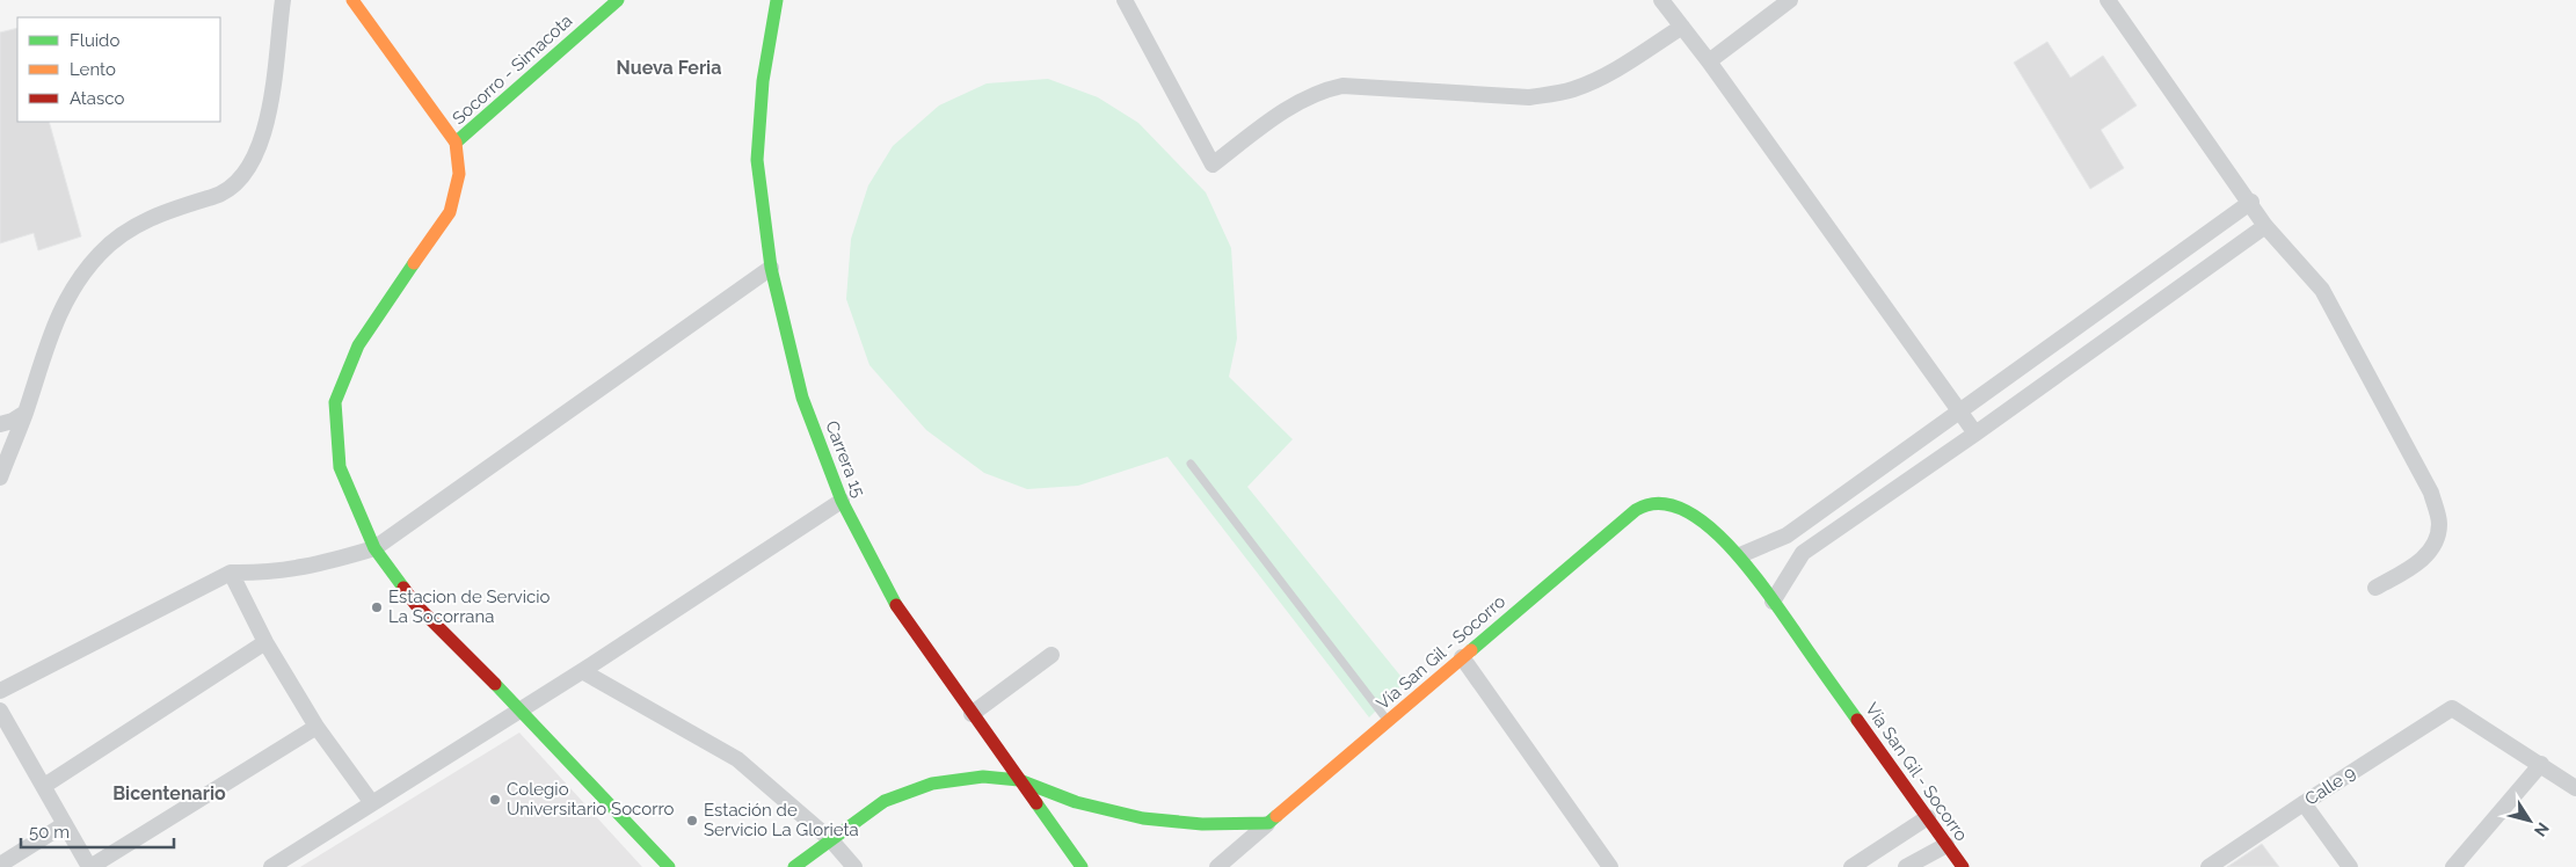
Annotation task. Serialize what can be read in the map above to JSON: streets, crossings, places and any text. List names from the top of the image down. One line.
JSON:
{"streets":{"main road":["Socorro - Simacota","Carrera 15","Vía San Gil - Socorro"],"street":["Calle 9"]},"districts":["Nueva Feria","Bicentenario"],"places":["Estacion de Servicio La Socorrana","Colegio Universitario Socorro","Estación de Servicio La Glorieta"],"legend":["Fluido","Lento","Atasco"],"scale_bar":"50 m","north":"bottom right"}
